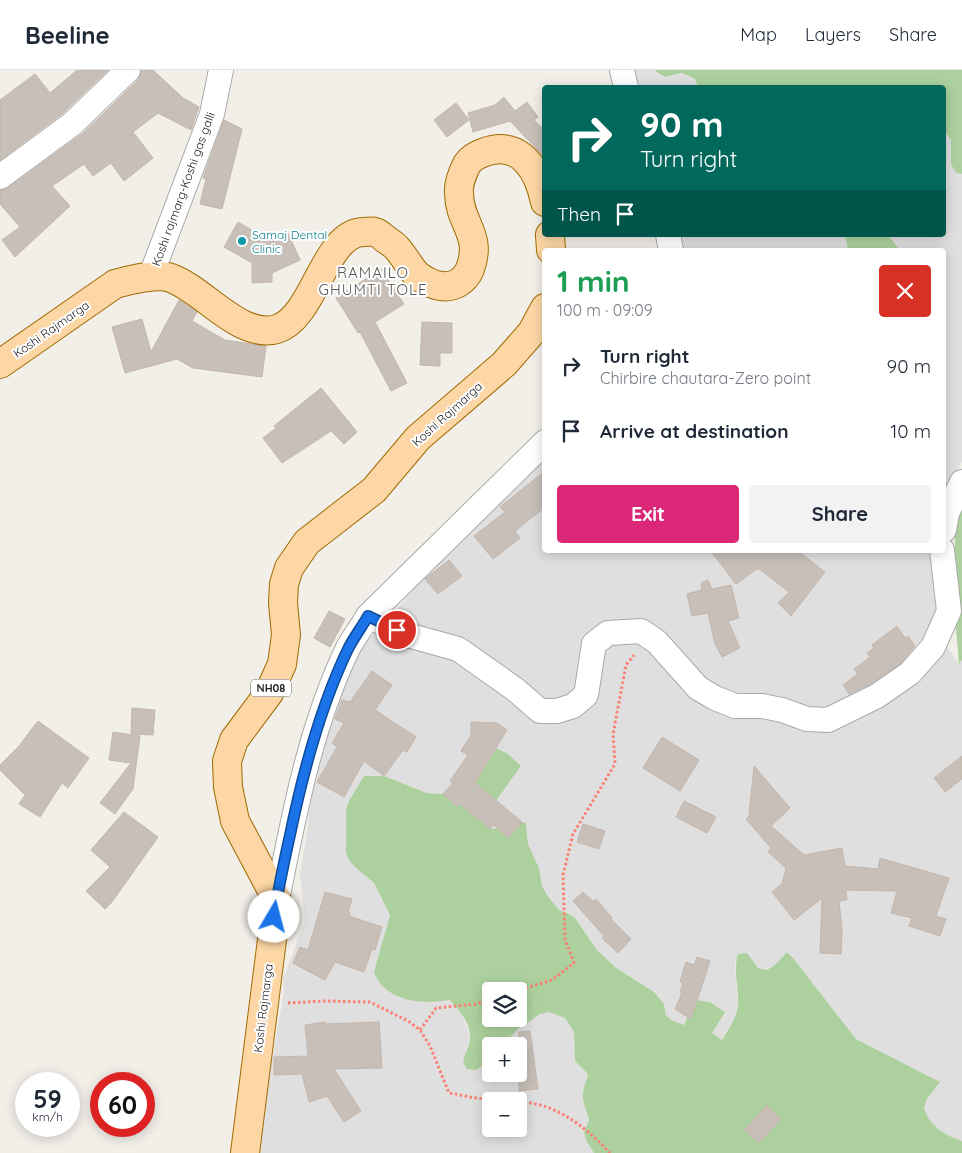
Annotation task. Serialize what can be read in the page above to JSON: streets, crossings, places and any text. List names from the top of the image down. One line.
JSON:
{"streets":{"main road":["Koshi Rajmarga","NH08"],"street":["Koshi rajmarg-Koshi gas galli"]},"crossings":[["Koshi rajmarg-Koshi gas galli","Koshi Rajmarga"]],"districts":["RAMAILO GHUMTI TOLE"],"places":["Samaj Dental Clinic"],"page":{"header":"Beeline","nav":["Map","Layers","Share"],"turn":["90 m","Turn right"],"then":"Then","heading":["1 min","100 m · 09:09"],"list":[{"name":"Turn right","note":"Chirbire chautara-Zero point","value":"90 m"},{"name":"Arrive at destination","value":"10 m"}],"buttons":["Exit","Share"],"map_buttons":["+","−"],"speed":"59 km/h","limit":"60"}}
